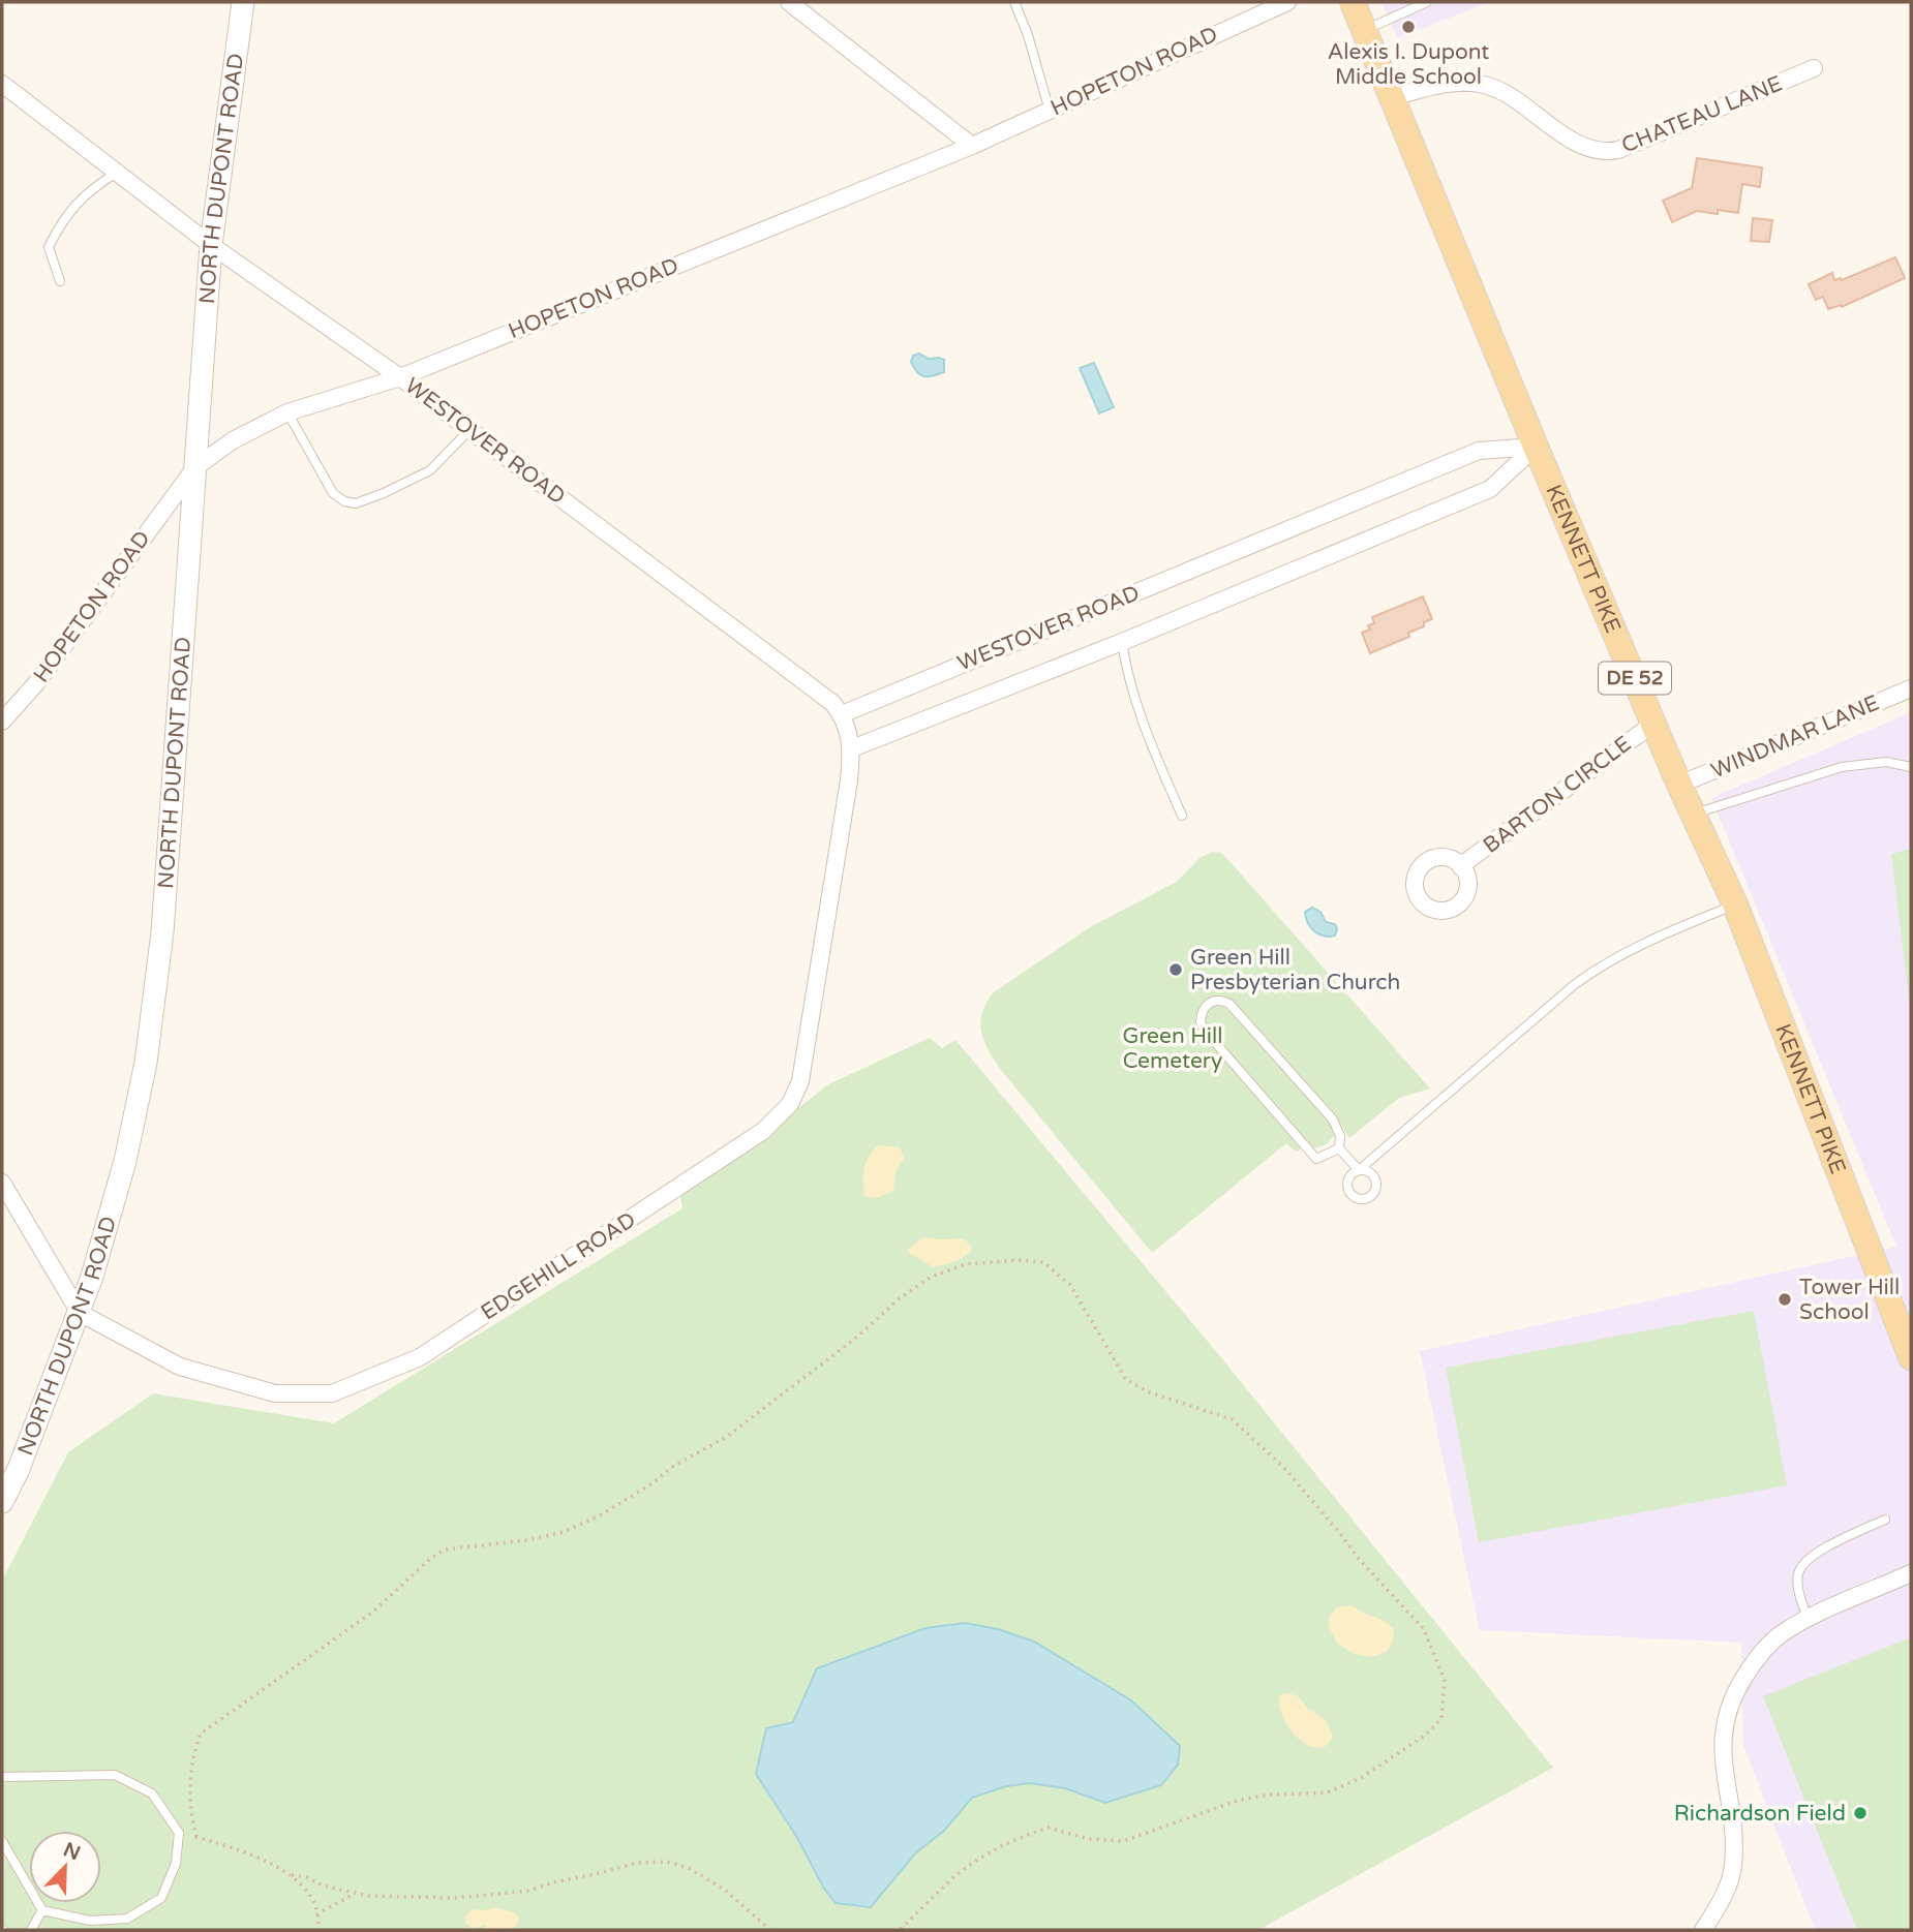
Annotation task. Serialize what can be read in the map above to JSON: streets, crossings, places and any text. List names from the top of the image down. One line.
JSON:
{"streets":{"main road":["NORTH DUPONT ROAD","KENNETT PIKE","DE 52"],"street":["HOPETON ROAD","CHATEAU LANE","WESTOVER ROAD","WINDMAR LANE","BARTON CIRCLE","EDGEHILL ROAD"]},"crossings":[["HOPETON ROAD","NORTH DUPONT ROAD"],["HOPETON ROAD","WESTOVER ROAD"],["CHATEAU LANE","KENNETT PIKE"],["NORTH DUPONT ROAD","WESTOVER ROAD"],["NORTH DUPONT ROAD","EDGEHILL ROAD"],["WESTOVER ROAD","KENNETT PIKE"],["WESTOVER ROAD","EDGEHILL ROAD"],["KENNETT PIKE","WINDMAR LANE"],["KENNETT PIKE","BARTON CIRCLE"]],"parks":["Green Hill Cemetery"],"places":["Alexis I. Dupont Middle School","Green Hill Presbyterian Church","Tower Hill School","Richardson Field"],"north":"top right"}
